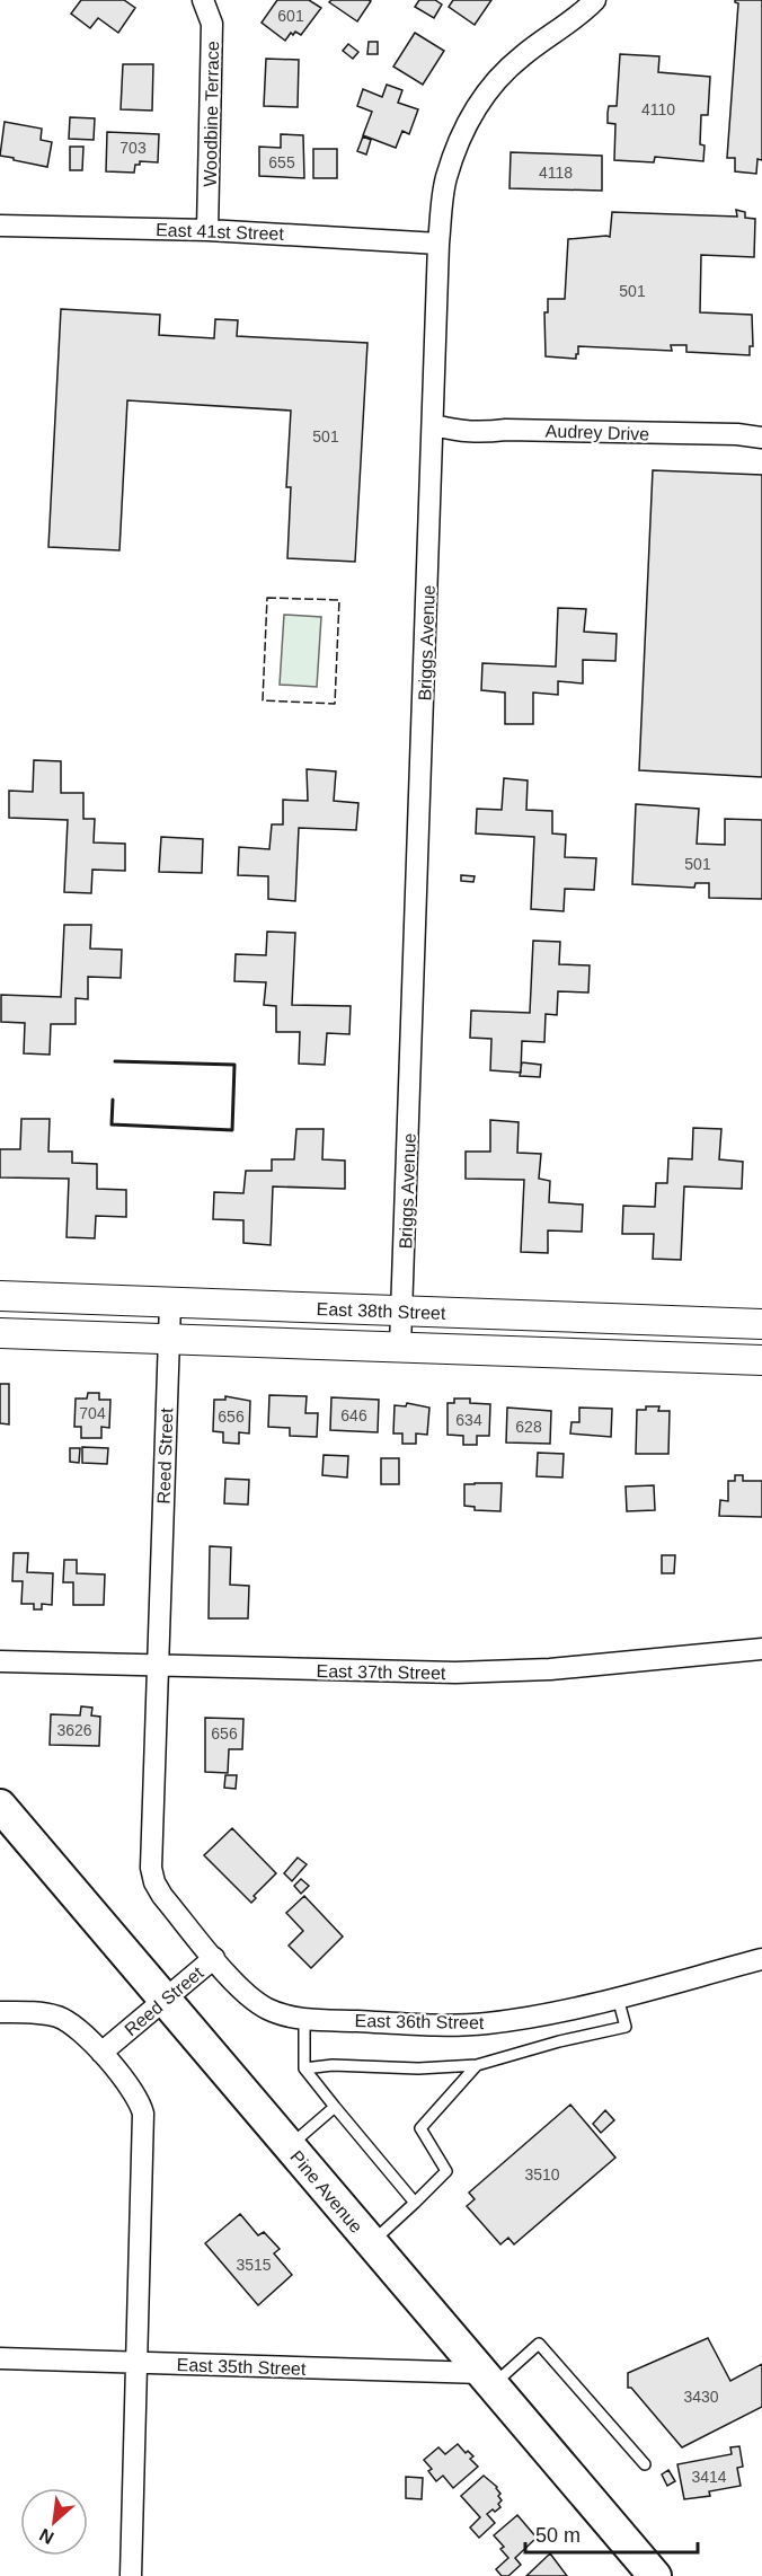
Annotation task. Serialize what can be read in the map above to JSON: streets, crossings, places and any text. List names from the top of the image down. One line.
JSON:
{"streets":{"main road":["East 38th Street","Pine Avenue"],"street":["Woodbine Terrace","East 41st Street","Audrey Drive","Briggs Avenue","Reed Street","East 37th Street","East 36th Street","East 35th Street"]},"crossings":[["Woodbine Terrace","East 41st Street"],["East 41st Street","Briggs Avenue"],["Audrey Drive","Briggs Avenue"],["Briggs Avenue","East 38th Street"],["East 38th Street","Reed Street"],["Reed Street","East 37th Street"],["Reed Street","East 36th Street"],["Reed Street","Pine Avenue"],["Pine Avenue","East 35th Street"]],"house_numbers":["601","4110","703","655","4118","501","501","501","704","646","656","634","628","3626","656","3510","3515","3430","3414"],"scale_bar":"50 m","north":"bottom left"}
